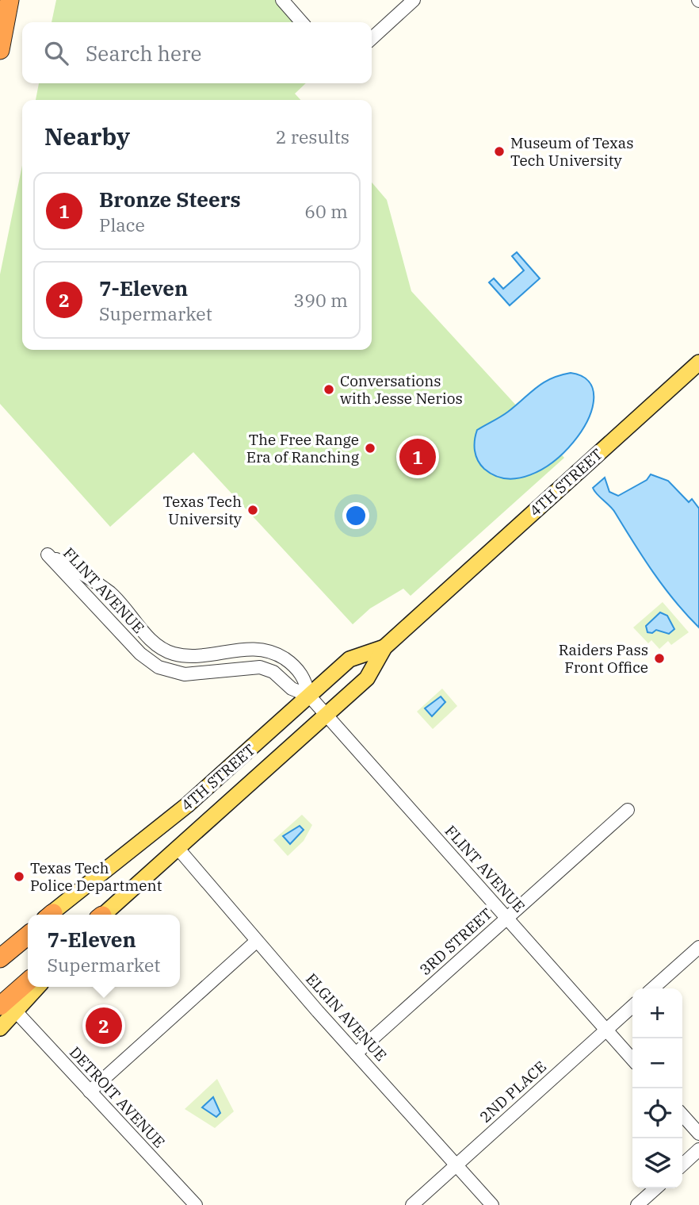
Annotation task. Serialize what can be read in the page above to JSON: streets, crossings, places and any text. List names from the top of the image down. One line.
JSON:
{"streets":{"main road":["4TH STREET"],"street":["FLINT AVENUE","3RD STREET","ELGIN AVENUE","2ND PLACE","DETROIT AVENUE"]},"crossings":[["4TH STREET","FLINT AVENUE"],["4TH STREET","ELGIN AVENUE"],["FLINT AVENUE","3RD STREET"],["FLINT AVENUE","2ND PLACE"],["3RD STREET","ELGIN AVENUE"],["ELGIN AVENUE","2ND PLACE"]],"places":["Museum of Texas Tech University","Conversations with Jesse Nerios","The Free Range Era of Ranching","Texas Tech University","Raiders Pass Front Office","Texas Tech Police Department"],"page":{"search":"Search here","heading":["Nearby","2 results"],"list":[{"mark":"1","name":"Bronze Steers","note":"Place","value":"60 m"},{"mark":"2","name":"7-Eleven","note":"Supermarket","value":"390 m"}],"pins":["1","2"],"popup":["7-Eleven","Supermarket"],"map_buttons":["+","−"]}}
